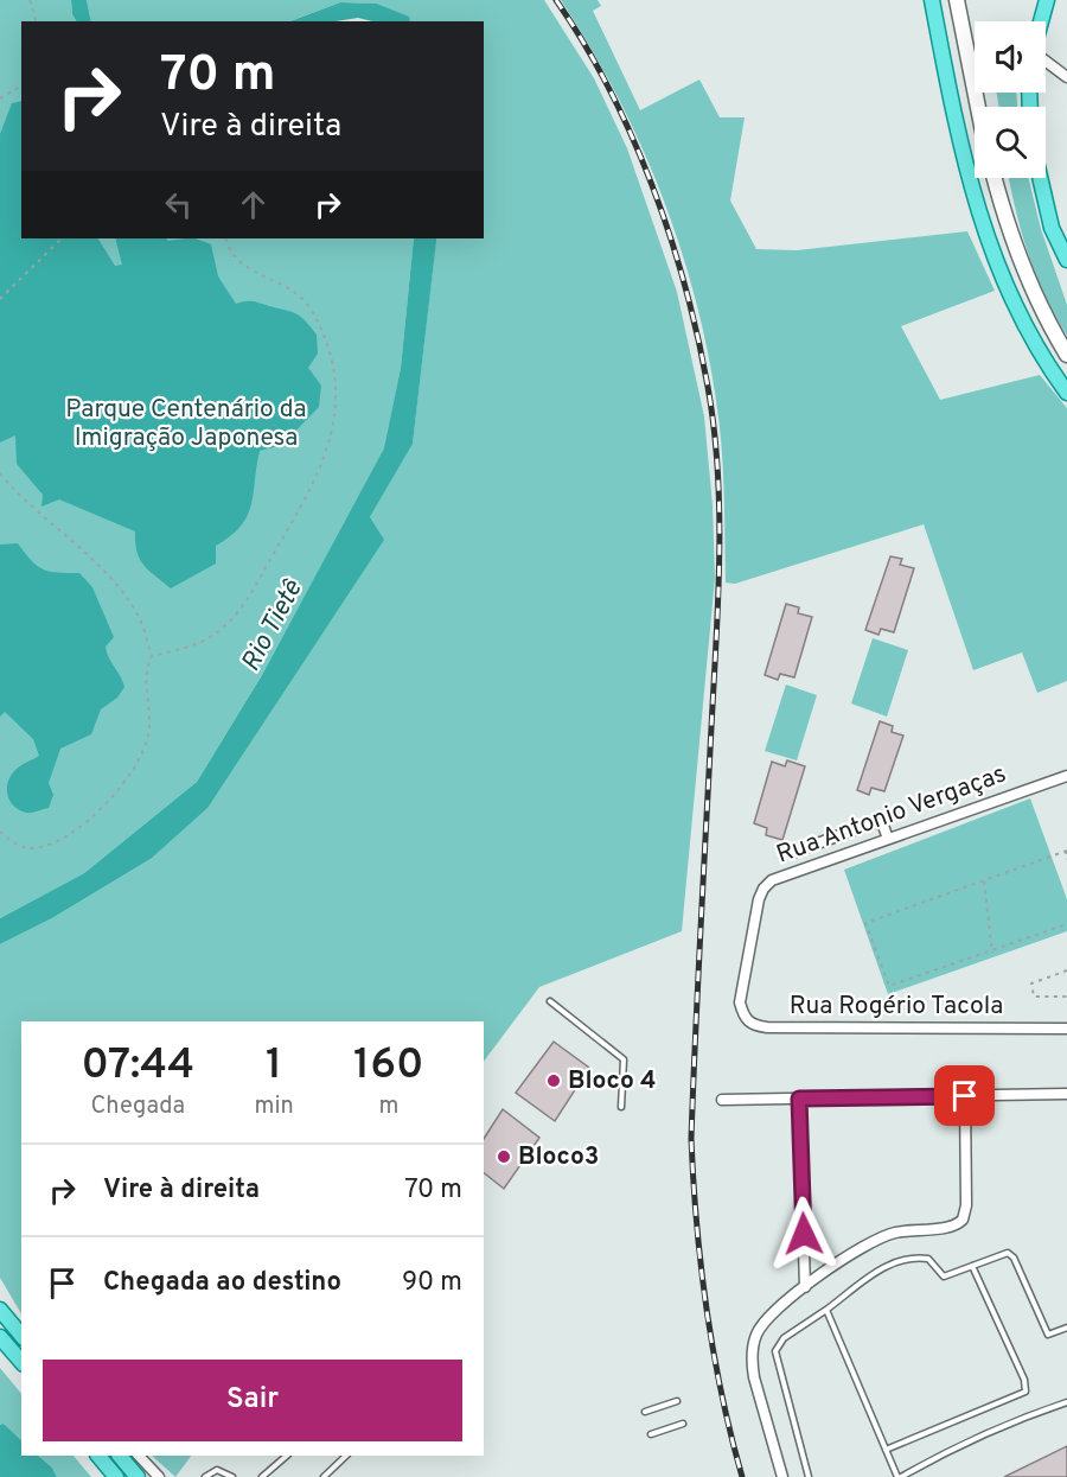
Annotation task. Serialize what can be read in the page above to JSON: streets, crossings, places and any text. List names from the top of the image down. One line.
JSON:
{"streets":{"street":["Rua Antonio Vergaças","Rua Rogério Tacola"]},"crossings":[["Rua Antonio Vergaças","Rua Rogério Tacola"]],"water":["Rio Tietê"],"parks":["Parque Centenário da Imigração Japonesa"],"places":["Bloco 4","Bloco3"],"page":{"turn":["70 m","Vire à direita"],"eta":["07:44","Chegada","1","min","160","m"],"list":[{"name":"Vire à direita","value":"70 m"},{"name":"Chegada ao destino","value":"90 m"}],"buttons":"Sair"}}
